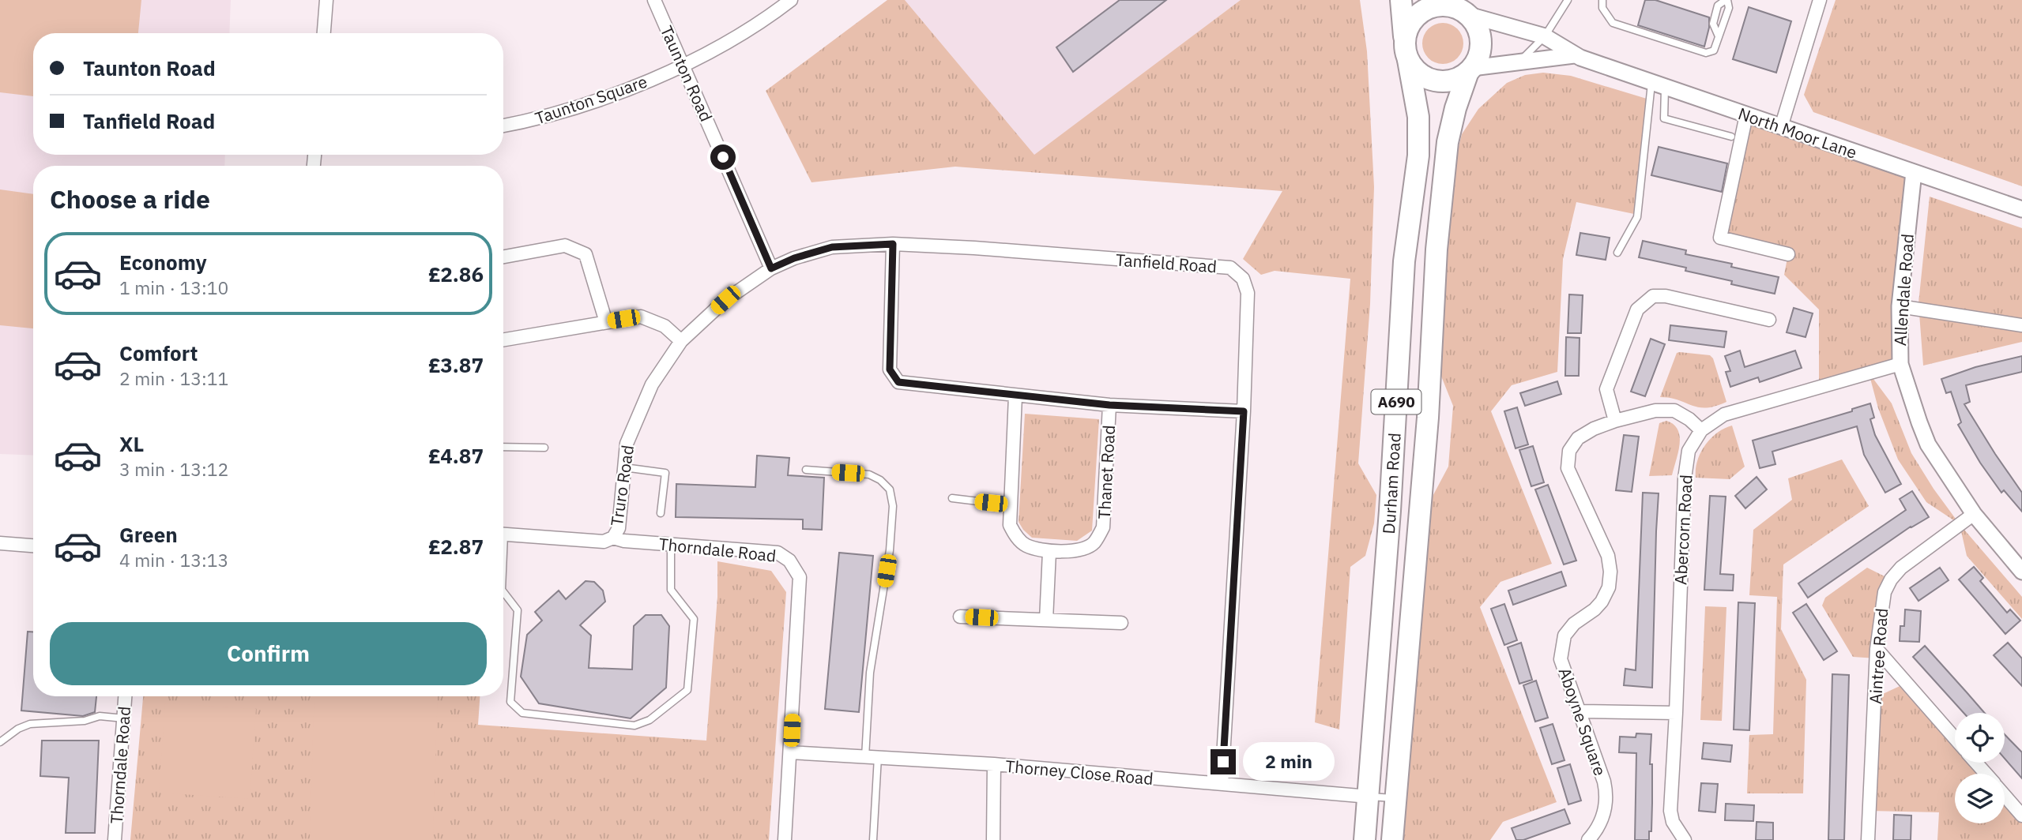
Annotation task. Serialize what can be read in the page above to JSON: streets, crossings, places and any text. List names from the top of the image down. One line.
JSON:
{"streets":{"highway":["A690","Durham Road"],"street":["Taunton Road","Taunton Square","North Moor Lane","Tanfield Road","Allendale Road","Thanet Road","Truro Road","Abercorn Road","Thorndale Road","Aintree Road","Aboyne Square","Thorney Close Road"]},"crossings":[["Taunton Road","Taunton Square"],["Taunton Road","Tanfield Road"],["North Moor Lane","Allendale Road"],["North Moor Lane","Durham Road"],["Tanfield Road","Thanet Road"],["Tanfield Road","Truro Road"],["Tanfield Road","Thorney Close Road"],["Allendale Road","Abercorn Road"],["Allendale Road","Aintree Road"],["Durham Road","Thorney Close Road"],["Truro Road","Thorndale Road"],["Abercorn Road","Aboyne Square"],["Thorndale Road","Thorney Close Road"]],"page":{"banner":["Taunton Road","Tanfield Road"],"heading":"Choose a ride","list":[{"name":"Economy","note":"1 min · 13:10","value":"£2.86"},{"name":"Comfort","note":"2 min · 13:11","value":"£3.87"},{"name":"XL","note":"3 min · 13:12","value":"£4.87"},{"name":"Green","note":"4 min · 13:13","value":"£2.87"}],"buttons":"Confirm","bubble":"2 min"}}
